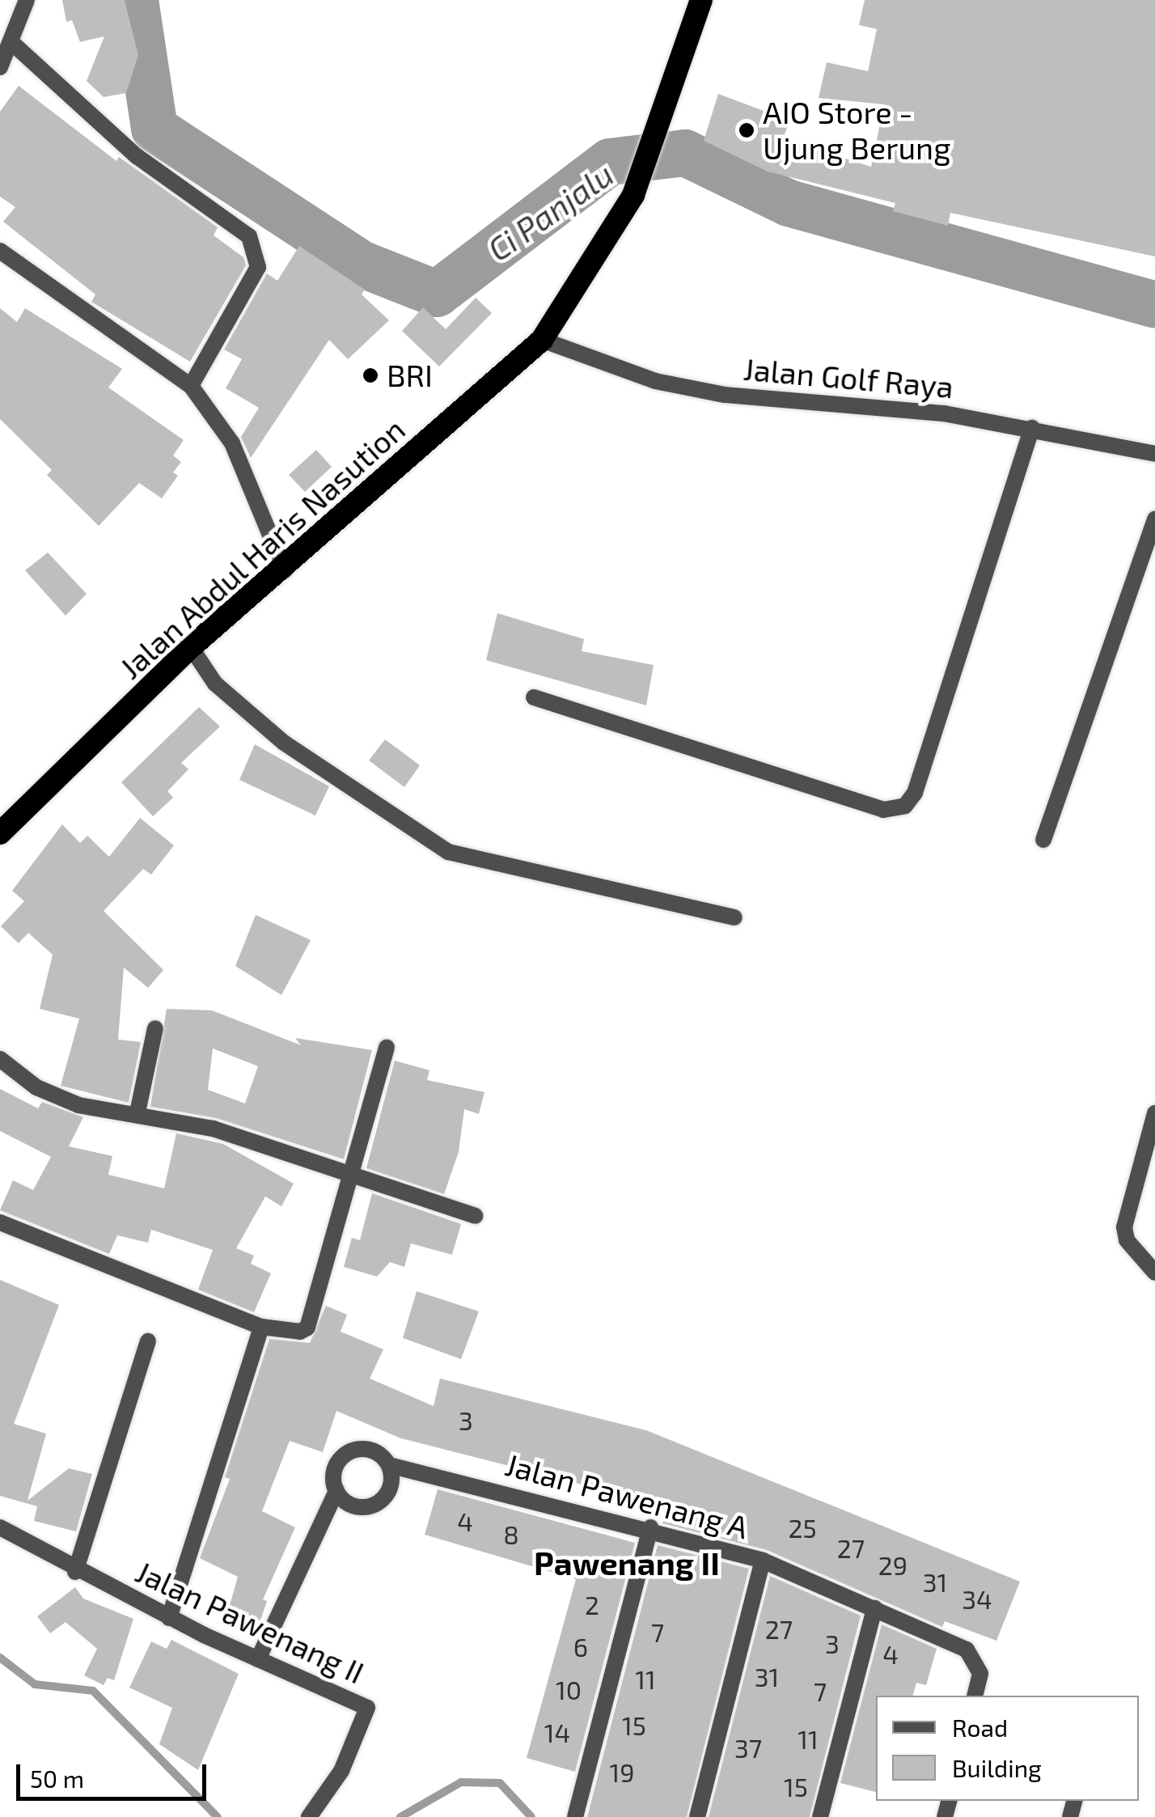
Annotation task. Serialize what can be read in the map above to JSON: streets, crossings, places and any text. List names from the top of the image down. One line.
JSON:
{"streets":{"highway":["Jalan Abdul Haris Nasution"],"street":["Jalan Golf Raya","Jalan Pawenang A","Jalan Pawenang II"]},"crossings":[["Jalan Golf Raya","Jalan Abdul Haris Nasution"]],"districts":["Pawenang II"],"water":["Ci Panjalu"],"places":["AIO Store - Ujung Berung","BRI"],"house_numbers":["3","4","25","8","27","29","31","34","2","27","7","3","6","4","31","11","10","7","15","14","11","37","19","15"],"legend":["Road","Building"],"scale_bar":"50 m"}
